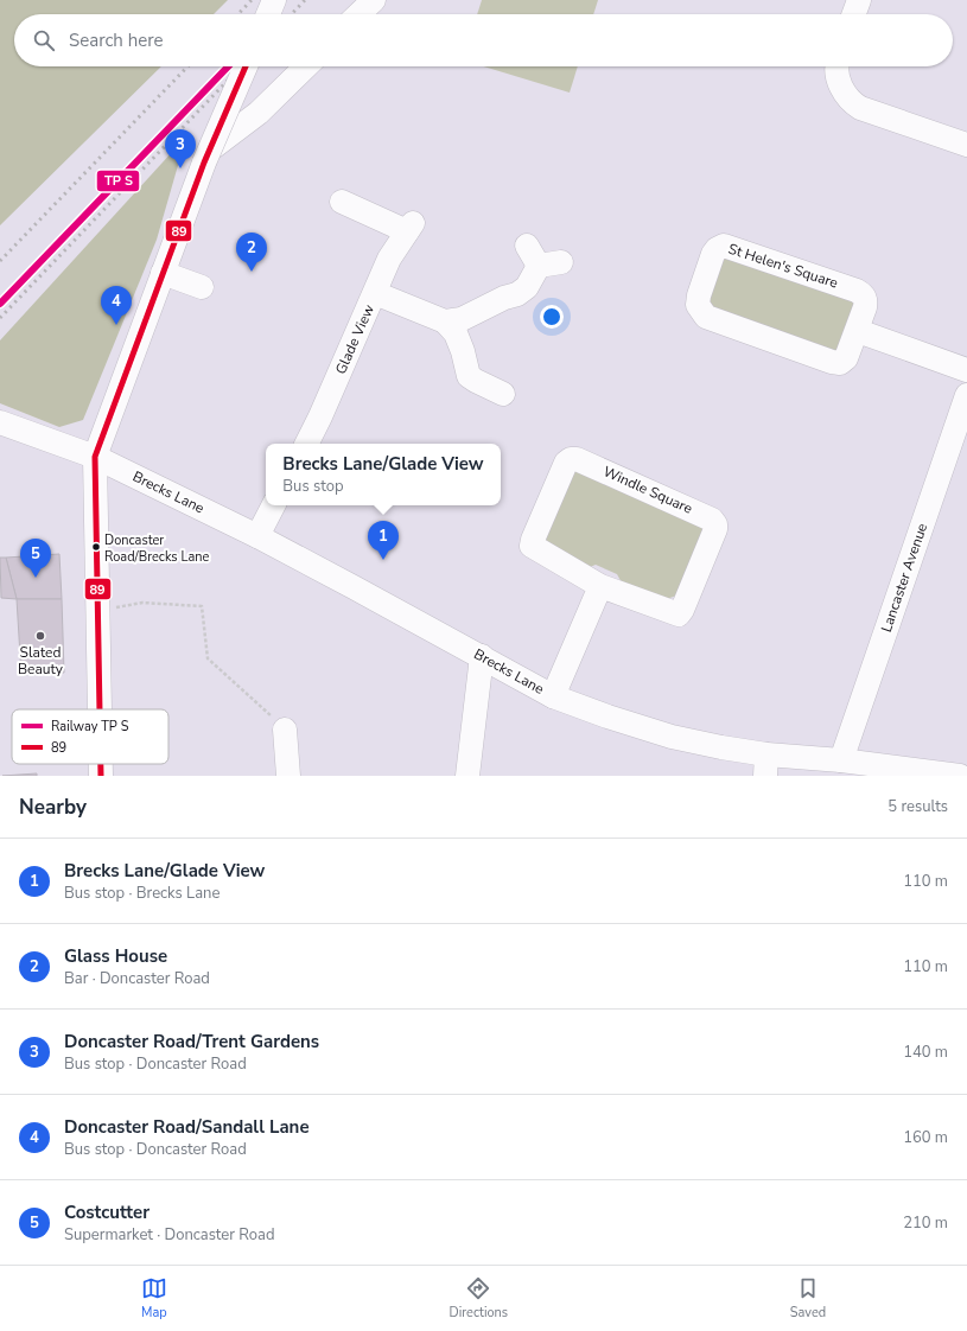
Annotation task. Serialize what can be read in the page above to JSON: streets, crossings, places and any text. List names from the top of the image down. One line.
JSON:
{"streets":{"street":["St Helen's Square","Glade View","Windle Square","Brecks Lane","Lancaster Avenue"]},"crossings":[["Brecks Lane","Lancaster Avenue"]],"places":["Doncaster Road/Brecks Lane","Slated Beauty"],"lines":["transit line 89"],"legend":["Railway TP S","89"],"page":{"search":"Search here","pins":["3","2","4","1","5"],"popup":["Brecks Lane/Glade View","Bus stop"],"heading":["Nearby","5 results"],"list":[{"mark":"1","name":"Brecks Lane/Glade View","note":"Bus stop · Brecks Lane","value":"110 m"},{"mark":"2","name":"Glass House","note":"Bar · Doncaster Road","value":"110 m"},{"mark":"3","name":"Doncaster Road/Trent Gardens","note":"Bus stop · Doncaster Road","value":"140 m"},{"mark":"4","name":"Doncaster Road/Sandall Lane","note":"Bus stop · Doncaster Road","value":"160 m"},{"mark":"5","name":"Costcutter","note":"Supermarket · Doncaster Road","value":"210 m"}],"nav":["Map","Directions","Saved"]}}
